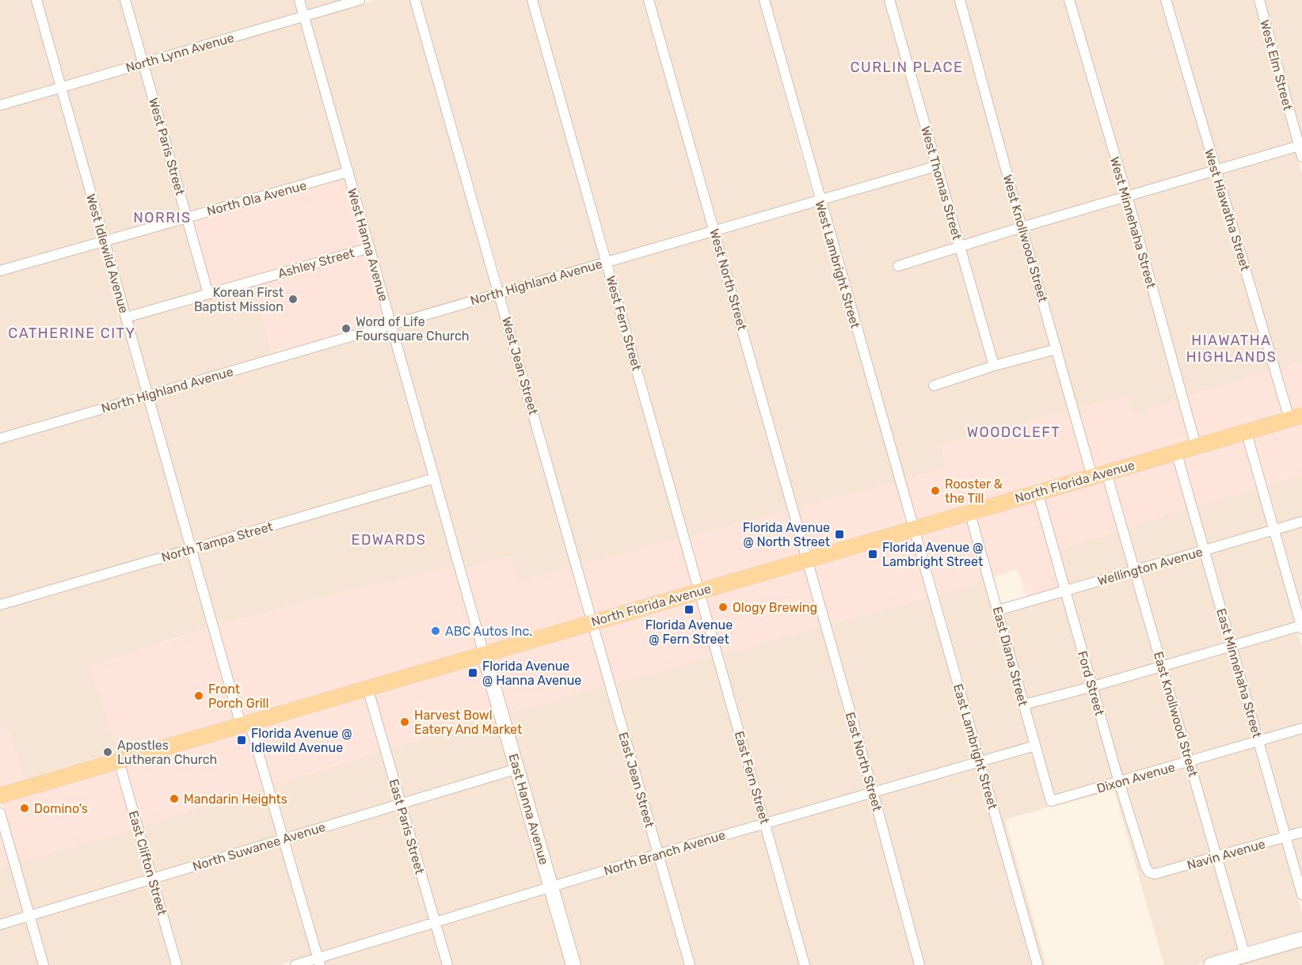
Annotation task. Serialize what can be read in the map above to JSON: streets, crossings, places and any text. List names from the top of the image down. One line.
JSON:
{"streets":{"main road":["North Florida Avenue"],"street":["North Lynn Avenue","West Elm Street","West Paris Street","West Thomas Street","North Ola Avenue","West Hiawatha Street","West Minnehaha Street","West Knollwood Street","West Hanna Avenue","West Idlewild Avenue","Ashley Street","West Lambright Street","West North Street","North Highland Avenue","West Fern Street","West Jean Street","North Tampa Street","Wellington Avenue","East Diana Street","East Minnehaha Street","Ford Street","East Knollwood Street","East Lambright Street","East North Street","East Fern Street","Dixon Avenue","East Jean Street","East Hanna Avenue","East Paris Street","North Suwanee Avenue","North Branch Avenue","Navin Avenue","East Clifton Street"]},"crossings":[["North Lynn Avenue","West Paris Street"],["North Lynn Avenue","West Hanna Avenue"],["North Lynn Avenue","West Idlewild Avenue"],["West Paris Street","North Ola Avenue"],["West Paris Street","Ashley Street"],["West Thomas Street","North Highland Avenue"],["North Ola Avenue","West Hanna Avenue"],["North Ola Avenue","West Idlewild Avenue"],["West Hiawatha Street","North Florida Avenue"],["West Minnehaha Street","North Florida Avenue"],["West Knollwood Street","North Florida Avenue"],["West Knollwood Street","East Knollwood Street"],["West Hanna Avenue","Ashley Street"],["West Hanna Avenue","North Highland Avenue"],["West Hanna Avenue","North Florida Avenue"],["West Hanna Avenue","North Tampa Street"],["West Hanna Avenue","East Hanna Avenue"],["West Idlewild Avenue","Ashley Street"],["West Idlewild Avenue","North Highland Avenue"],["West Idlewild Avenue","North Florida Avenue"],["West Idlewild Avenue","North Tampa Street"],["West Idlewild Avenue","North Suwanee Avenue"],["West Idlewild Avenue","North Branch Avenue"],["West Lambright Street","North Highland Avenue"],["West Lambright Street","North Florida Avenue"],["West Lambright Street","East Lambright Street"],["West North Street","North Highland Avenue"],["West North Street","North Florida Avenue"],["West North Street","East North Street"],["North Highland Avenue","West Fern Street"],["North Highland Avenue","West Jean Street"],["West Fern Street","North Florida Avenue"],["West Fern Street","East Fern Street"],["West Jean Street","North Florida Avenue"],["West Jean Street","East Jean Street"],["North Florida Avenue","East Diana Street"],["North Florida Avenue","East Minnehaha Street"],["North Florida Avenue","Ford Street"],["North Florida Avenue","East Knollwood Street"],["North Florida Avenue","East Lambright Street"],["North Florida Avenue","East North Street"],["North Florida Avenue","East Fern Street"],["North Florida Avenue","East Jean Street"],["North Florida Avenue","East Hanna Avenue"],["North Florida Avenue","East Paris Street"],["North Florida Avenue","East Clifton Street"],["Wellington Avenue","East Diana Street"],["Wellington Avenue","East Minnehaha Street"],["Wellington Avenue","Ford Street"],["Wellington Avenue","East Knollwood Street"],["East Diana Street","Dixon Avenue"],["East Diana Street","North Branch Avenue"],["East Minnehaha Street","Dixon Avenue"],["East Minnehaha Street","Navin Avenue"],["Ford Street","Dixon Avenue"],["Ford Street","Navin Avenue"],["East Knollwood Street","Dixon Avenue"],["East Knollwood Street","Navin Avenue"],["East Lambright Street","North Branch Avenue"],["East North Street","North Branch Avenue"],["East Fern Street","North Branch Avenue"],["East Jean Street","North Branch Avenue"],["East Hanna Avenue","North Suwanee Avenue"],["East Hanna Avenue","North Branch Avenue"],["East Paris Street","North Suwanee Avenue"],["East Paris Street","North Branch Avenue"],["North Suwanee Avenue","East Clifton Street"]],"districts":["CURLIN PLACE","NORRIS","CATHERINE CITY","HIAWATHA HIGHLANDS","WOODCLEFT","EDWARDS"],"places":{"other":["Korean First Baptist Mission","Word of Life Foursquare Church","Rooster & the Till","Ology Brewing","ABC Autos Inc.","Front Porch Grill","Harvest Bowl Eatery And Market","Apostles Lutheran Church","Mandarin Heights","Domino's"],"transit":["Florida Avenue @ North Street","Florida Avenue @ Lambright Street","Florida Avenue @ Fern Street","Florida Avenue @ Hanna Avenue","Florida Avenue @ Idlewild Avenue"]}}
